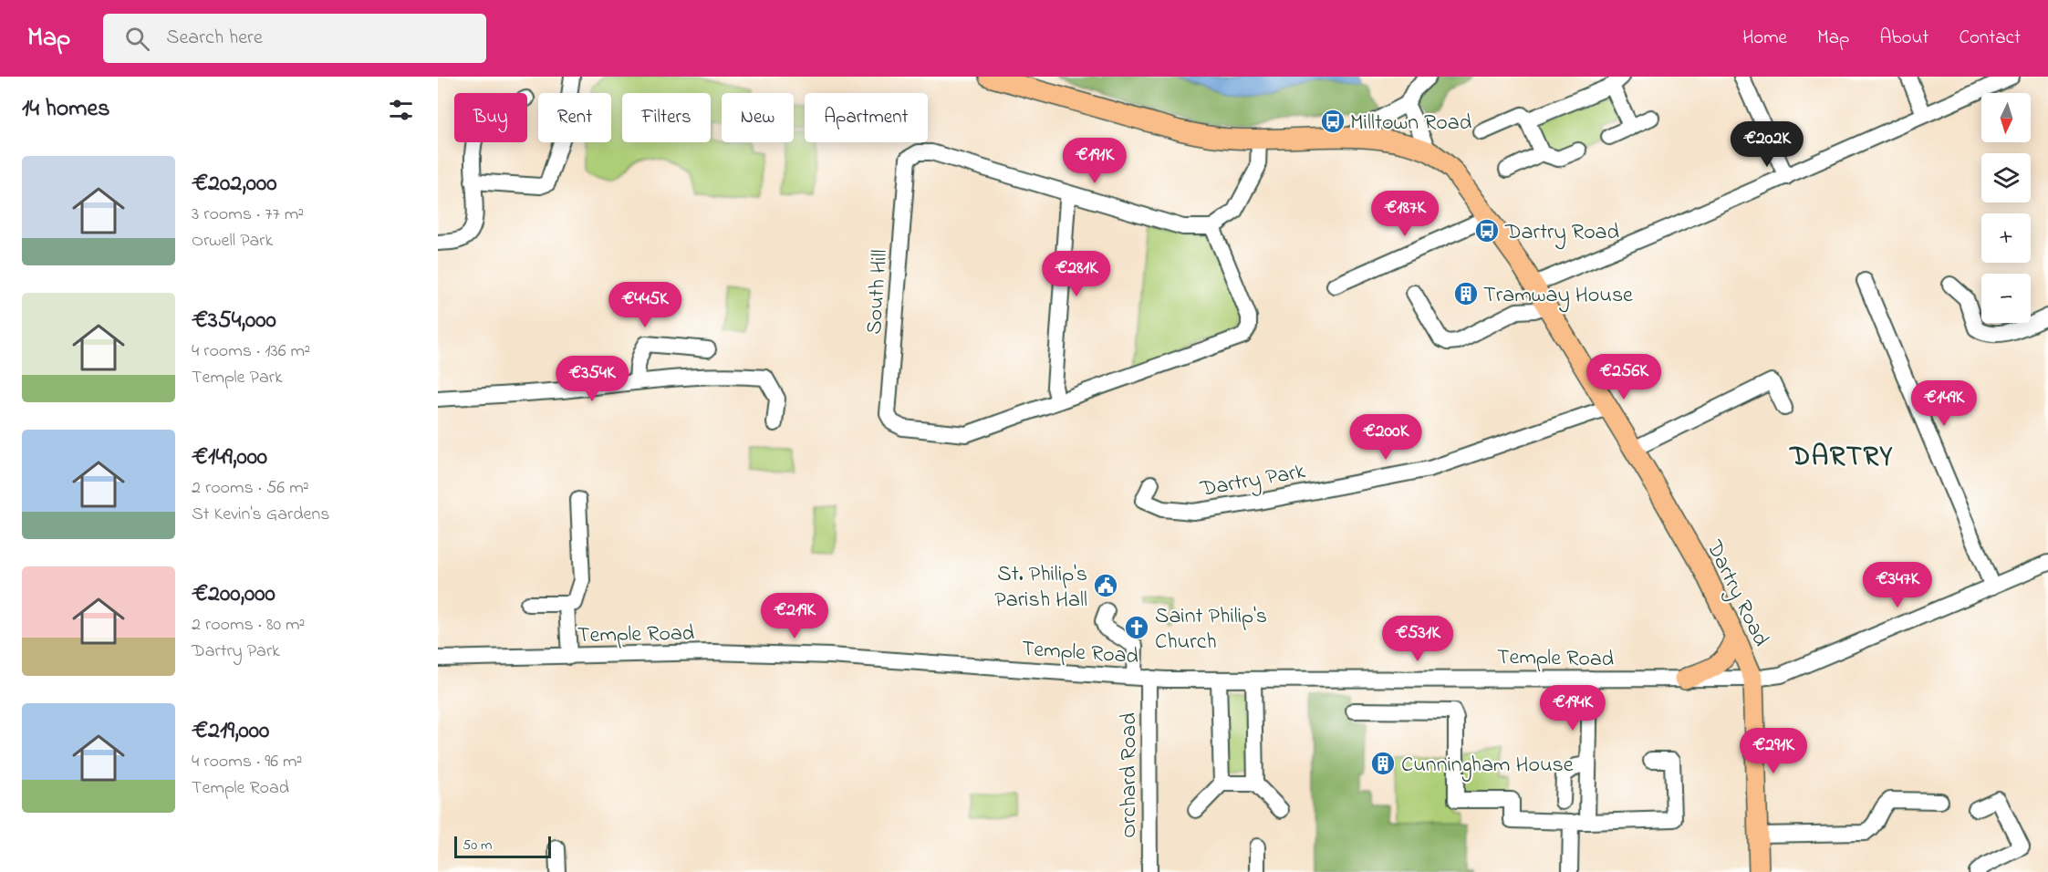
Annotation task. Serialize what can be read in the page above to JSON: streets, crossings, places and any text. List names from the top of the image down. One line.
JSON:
{"streets":{"main road":["Dartry Road"],"street":["South Hill","Dartry Park","Temple Road","Orchard Road"]},"crossings":[["Dartry Park","Dartry Road"],["Dartry Road","Temple Road"],["Temple Road","Orchard Road"]],"districts":["DARTRY"],"places":{"bus stop":["Milltown Road","Dartry Road"],"building":["Tramway House","Cunningham House"],"public building":["St. Philip's Parish Hall"],"church":["Saint Philip's Church"]},"scale_bar":"50 m","north":"bottom","page":{"header":"Map","search":"Search here","nav":["Home","Map","About","Contact"],"heading":"14 homes","map_buttons":["+","−"],"chip":["Buy","Rent","Filters","New","Apartment"],"price":["€202K","€191K","€187K","€281K","€445K","€256K","€354K","€149K","€200K","€347K","€219K","€531K","€194K","€291K"],"list":[{"name":"€202,000","note":"3 rooms · 77 m² · Orwell Park"},{"name":"€354,000","note":"4 rooms · 136 m² · Temple Park"},{"name":"€149,000","note":"2 rooms · 56 m² · St Kevin's Gardens"},{"name":"€200,000","note":"2 rooms · 80 m² · Dartry Park"},{"name":"€219,000","note":"4 rooms · 96 m² · Temple Road"}],"scale":"50 m"}}
